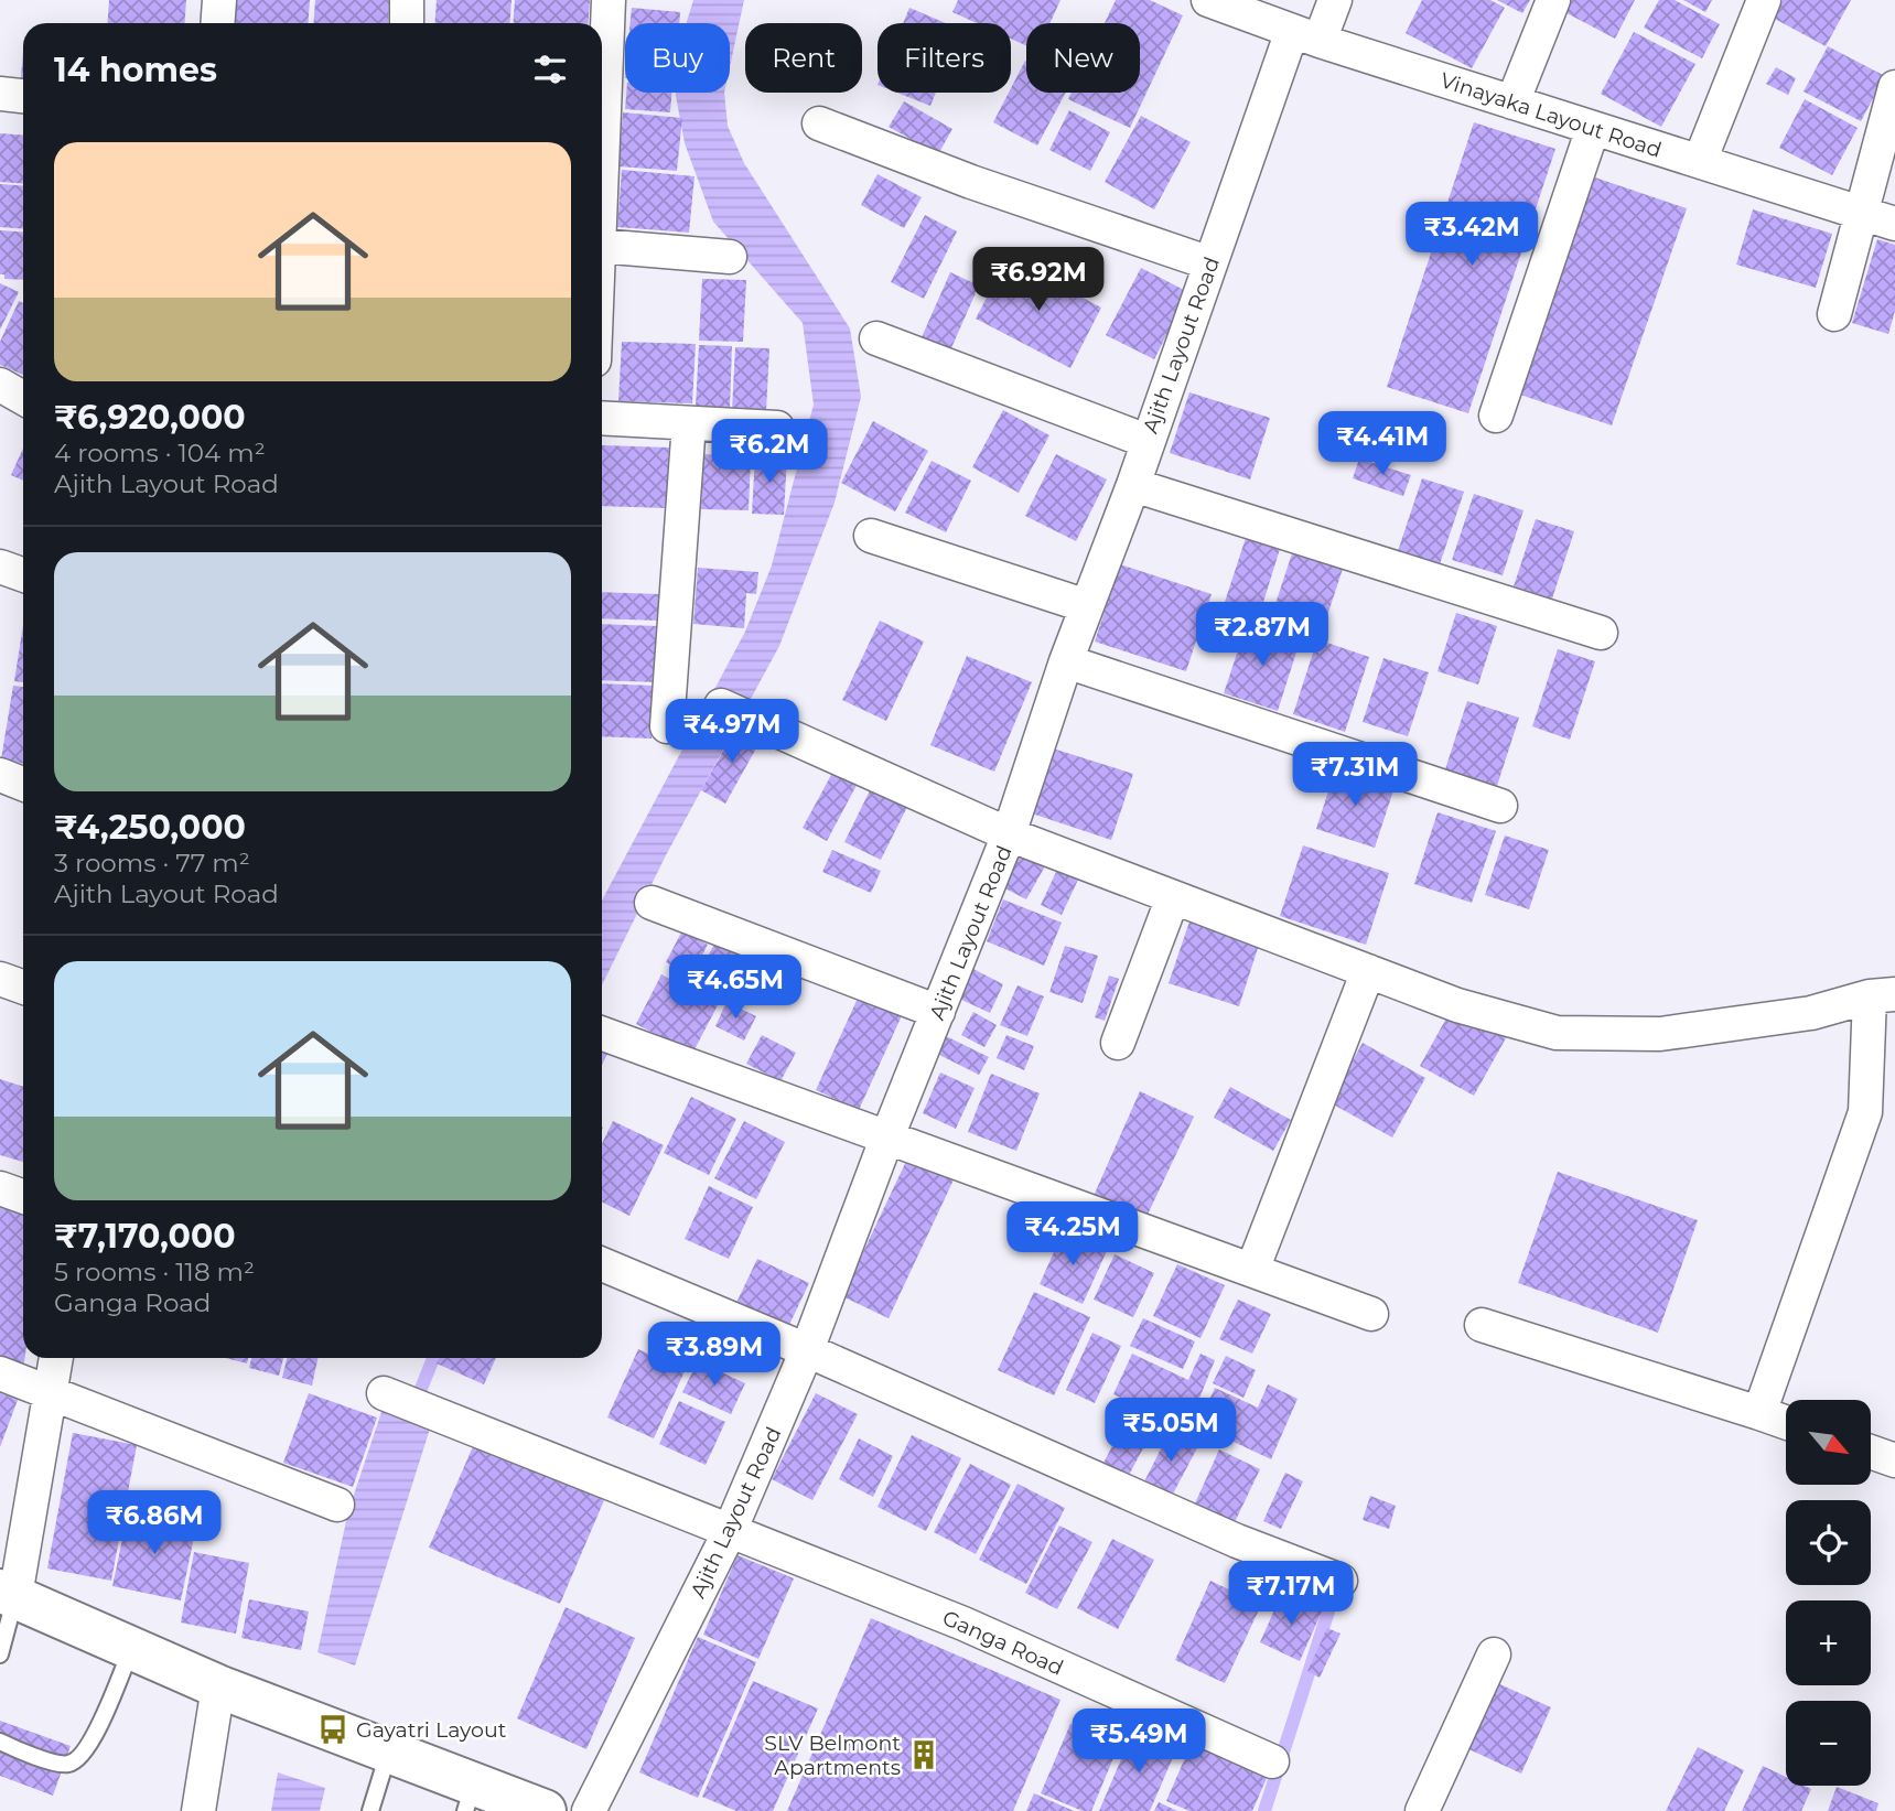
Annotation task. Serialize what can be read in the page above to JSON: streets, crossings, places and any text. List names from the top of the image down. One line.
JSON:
{"streets":{"street":["Vinayaka Layout Road","Ajith Layout Road","Ganga Road"]},"crossings":[["Vinayaka Layout Road","Ajith Layout Road"],["Ajith Layout Road","Ganga Road"]],"places":{"bus stop":["Gayatri Layout"],"building":["SLV Belmont Apartments"]},"north":"bottom right","page":{"chip":["Buy","Rent","Filters","New"],"heading":"14 homes","list":[{"name":"₹6,920,000","note":"4 rooms · 104 m² · Ajith Layout Road"},{"name":"₹4,250,000","note":"3 rooms · 77 m² · Ajith Layout Road"},{"name":"₹7,170,000","note":"5 rooms · 118 m² · Ganga Road"}],"price":["₹3.42M","₹6.92M","₹4.41M","₹6.2M","₹2.87M","₹4.97M","₹7.31M","₹4.65M","₹4.25M","₹3.89M","₹5.05M","₹6.86M","₹7.17M","₹5.49M"],"map_buttons":["+","−"]}}
